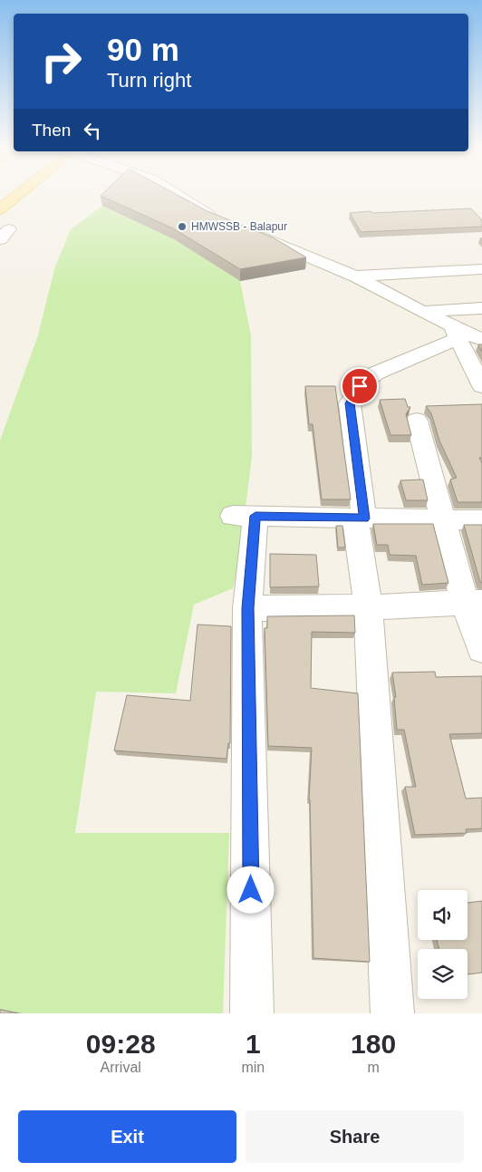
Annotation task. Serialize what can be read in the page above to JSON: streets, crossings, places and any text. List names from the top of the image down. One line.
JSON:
{"places":["HMWSSB - Balapur"],"page":{"turn":["90 m","Turn right"],"then":"Then","eta":["09:28","Arrival","1","min","180","m"],"buttons":["Exit","Share"]}}
